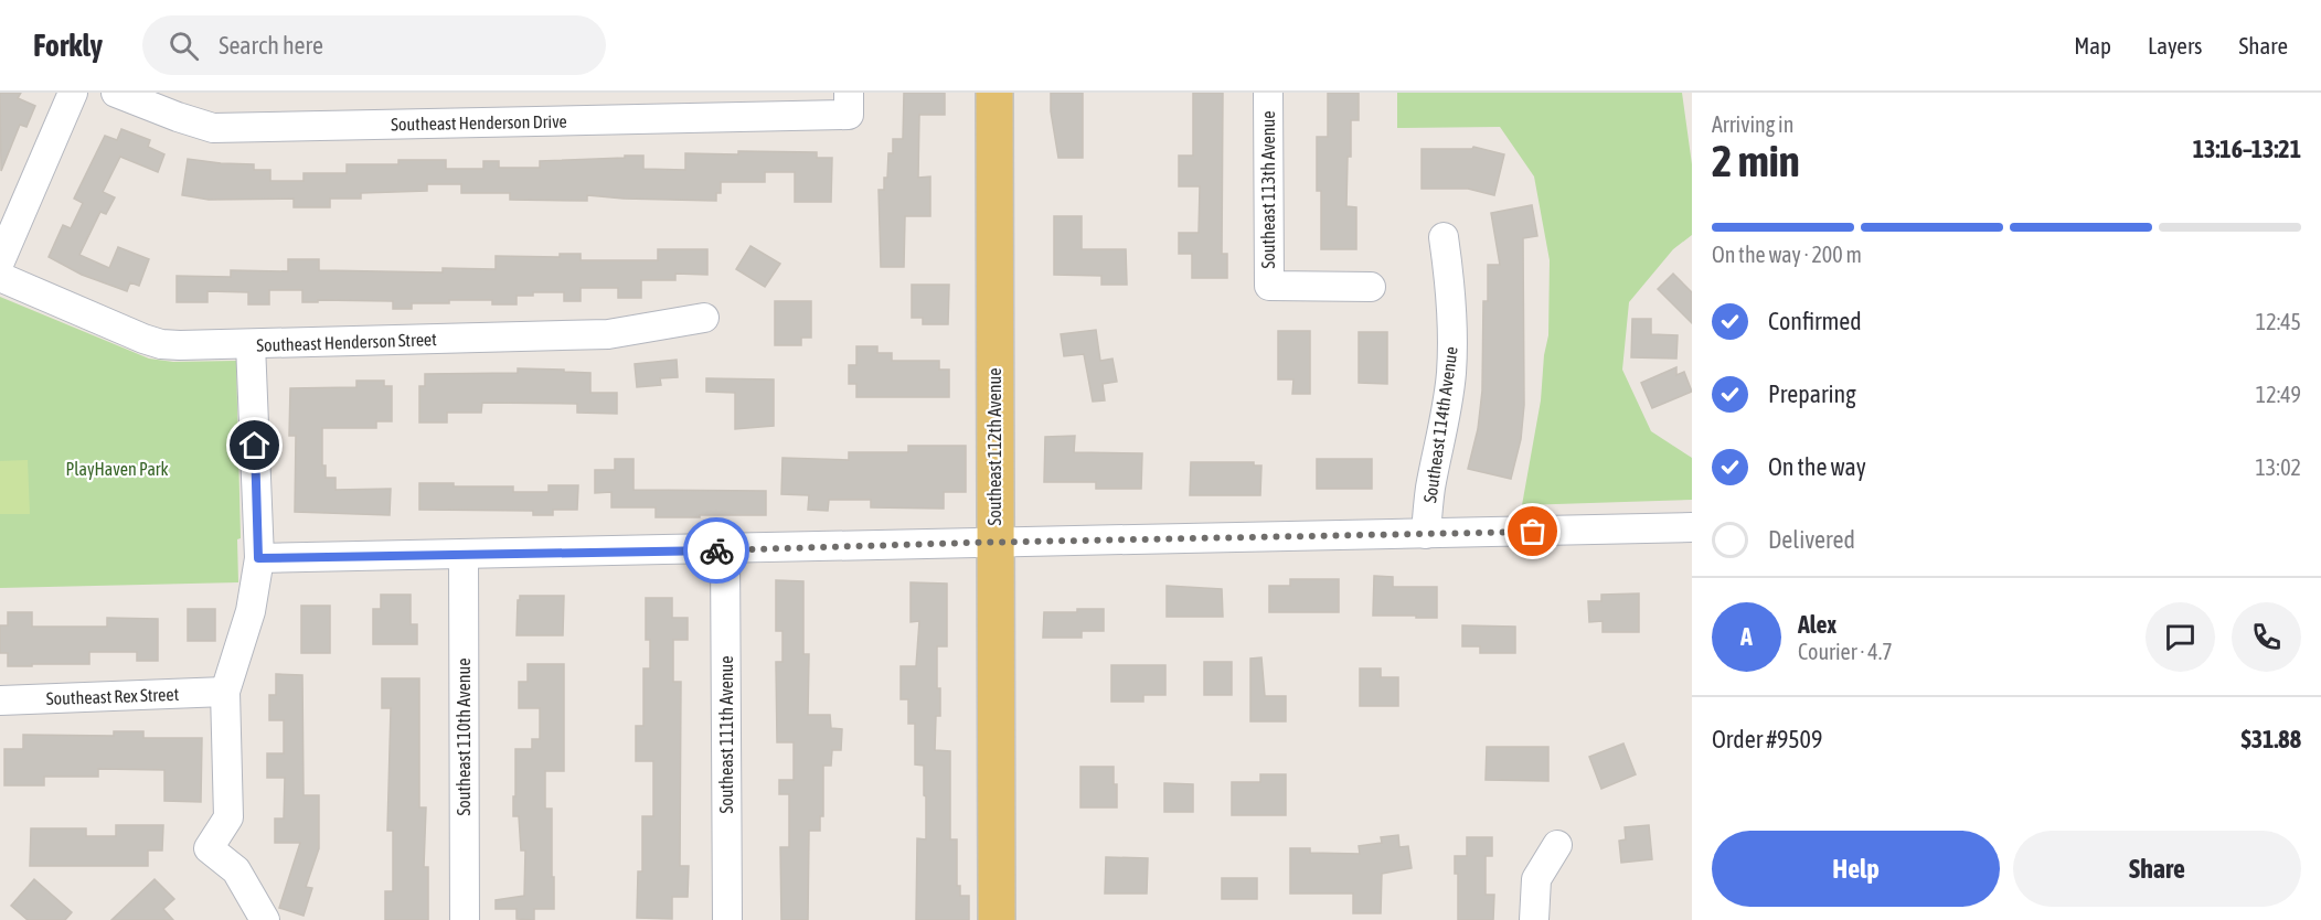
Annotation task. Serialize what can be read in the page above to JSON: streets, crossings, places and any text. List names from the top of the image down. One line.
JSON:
{"streets":{"main road":["Southeast 112th Avenue"],"street":["Southeast Henderson Drive","Southeast 113th Avenue","Southeast Henderson Street","Southeast 114th Avenue","Southeast Rex Street","Southeast 111th Avenue","Southeast 110th Avenue"]},"parks":["PlayHaven Park"],"page":{"header":"Forkly","search":"Search here","nav":["Map","Layers","Share"],"heading":["2 min","Arriving in","13:16–13:21"],"panel":["Alex","Courier · 4.7","Order #9509","$31.88"],"bar":"On the way · 200 m","list":[["Confirmed","12:45"],["Preparing","12:49"],["On the way","13:02"],"Delivered"],"round":"A","buttons":["Help","Share"]}}
